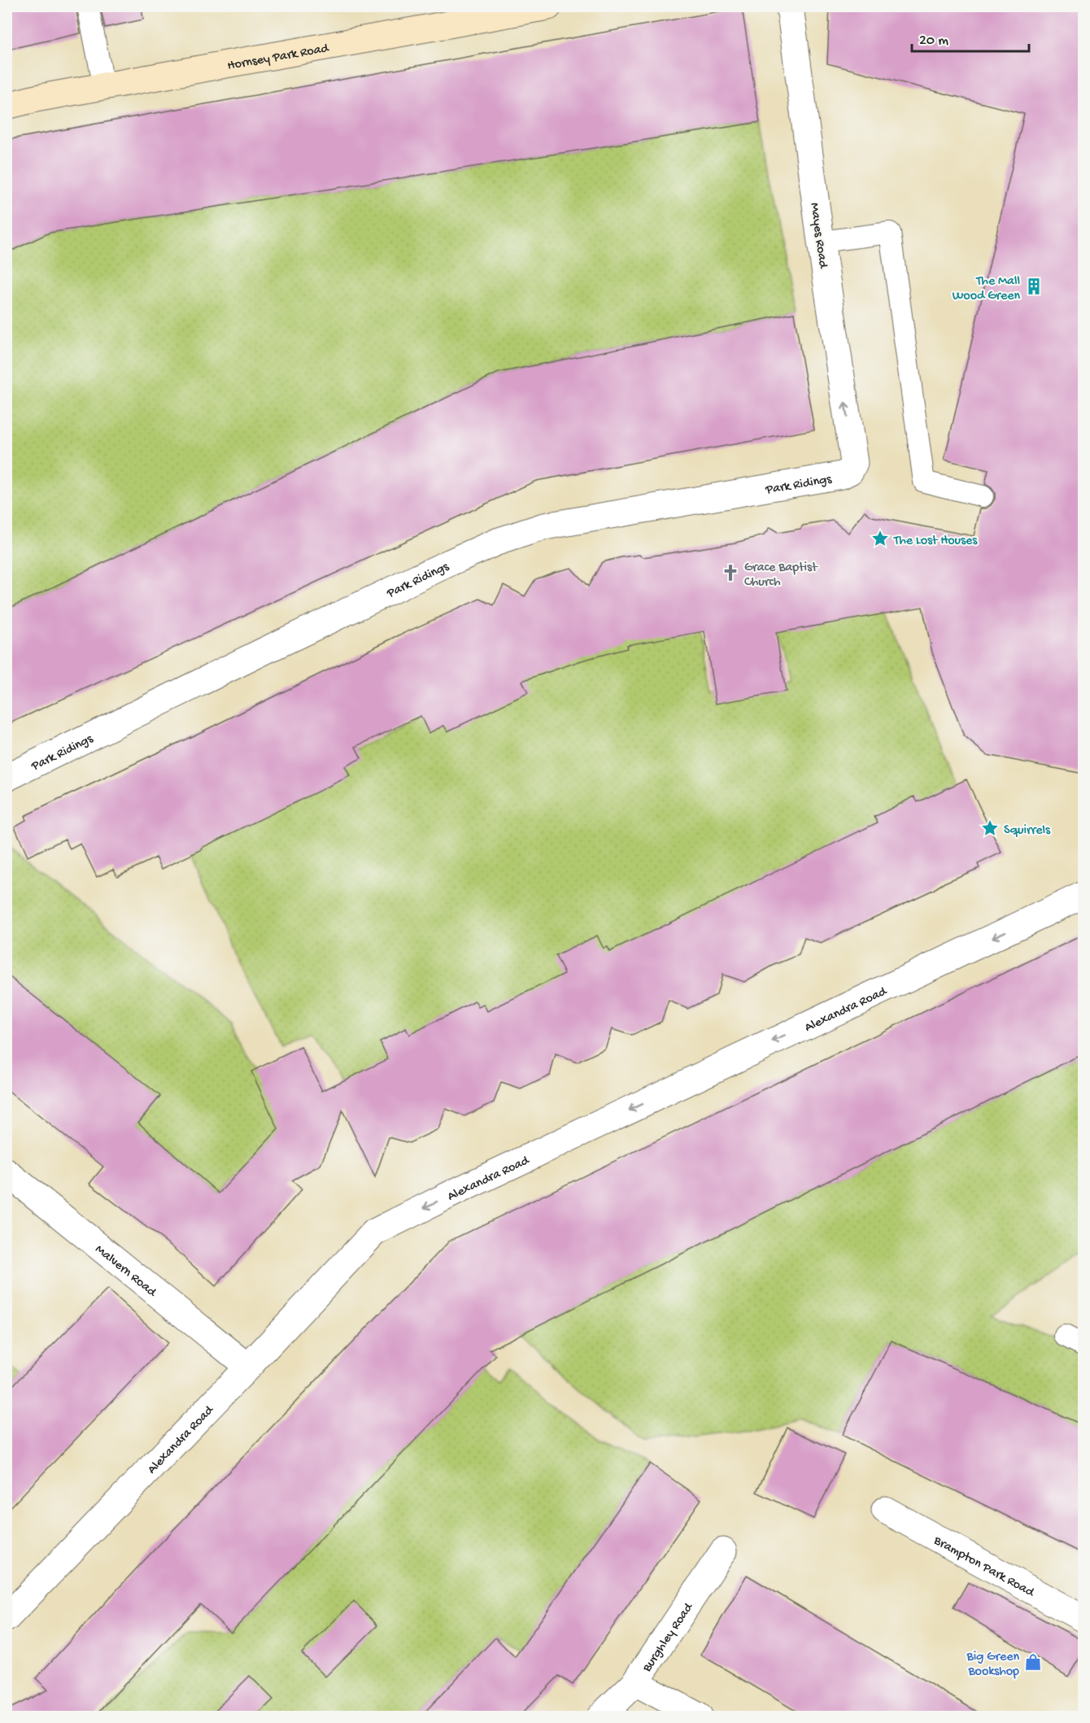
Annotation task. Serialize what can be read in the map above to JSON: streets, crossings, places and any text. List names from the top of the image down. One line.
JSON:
{"streets":{"main road":["Hornsey Park Road"],"street":["Mayes Road","Park Ridings","Alexandra Road","Malvern Road","Brampton Park Road","Burghley Road"]},"crossings":[["Mayes Road","Park Ridings"],["Alexandra Road","Malvern Road"]],"one_way":["Mayes Road","Alexandra Road"],"places":{"building":["The Mall Wood Green"],"place":["The Lost Houses","Squirrels"],"church":["Grace Baptist Church"],"shop":["Big Green Bookshop"]},"scale_bar":"20 m"}
